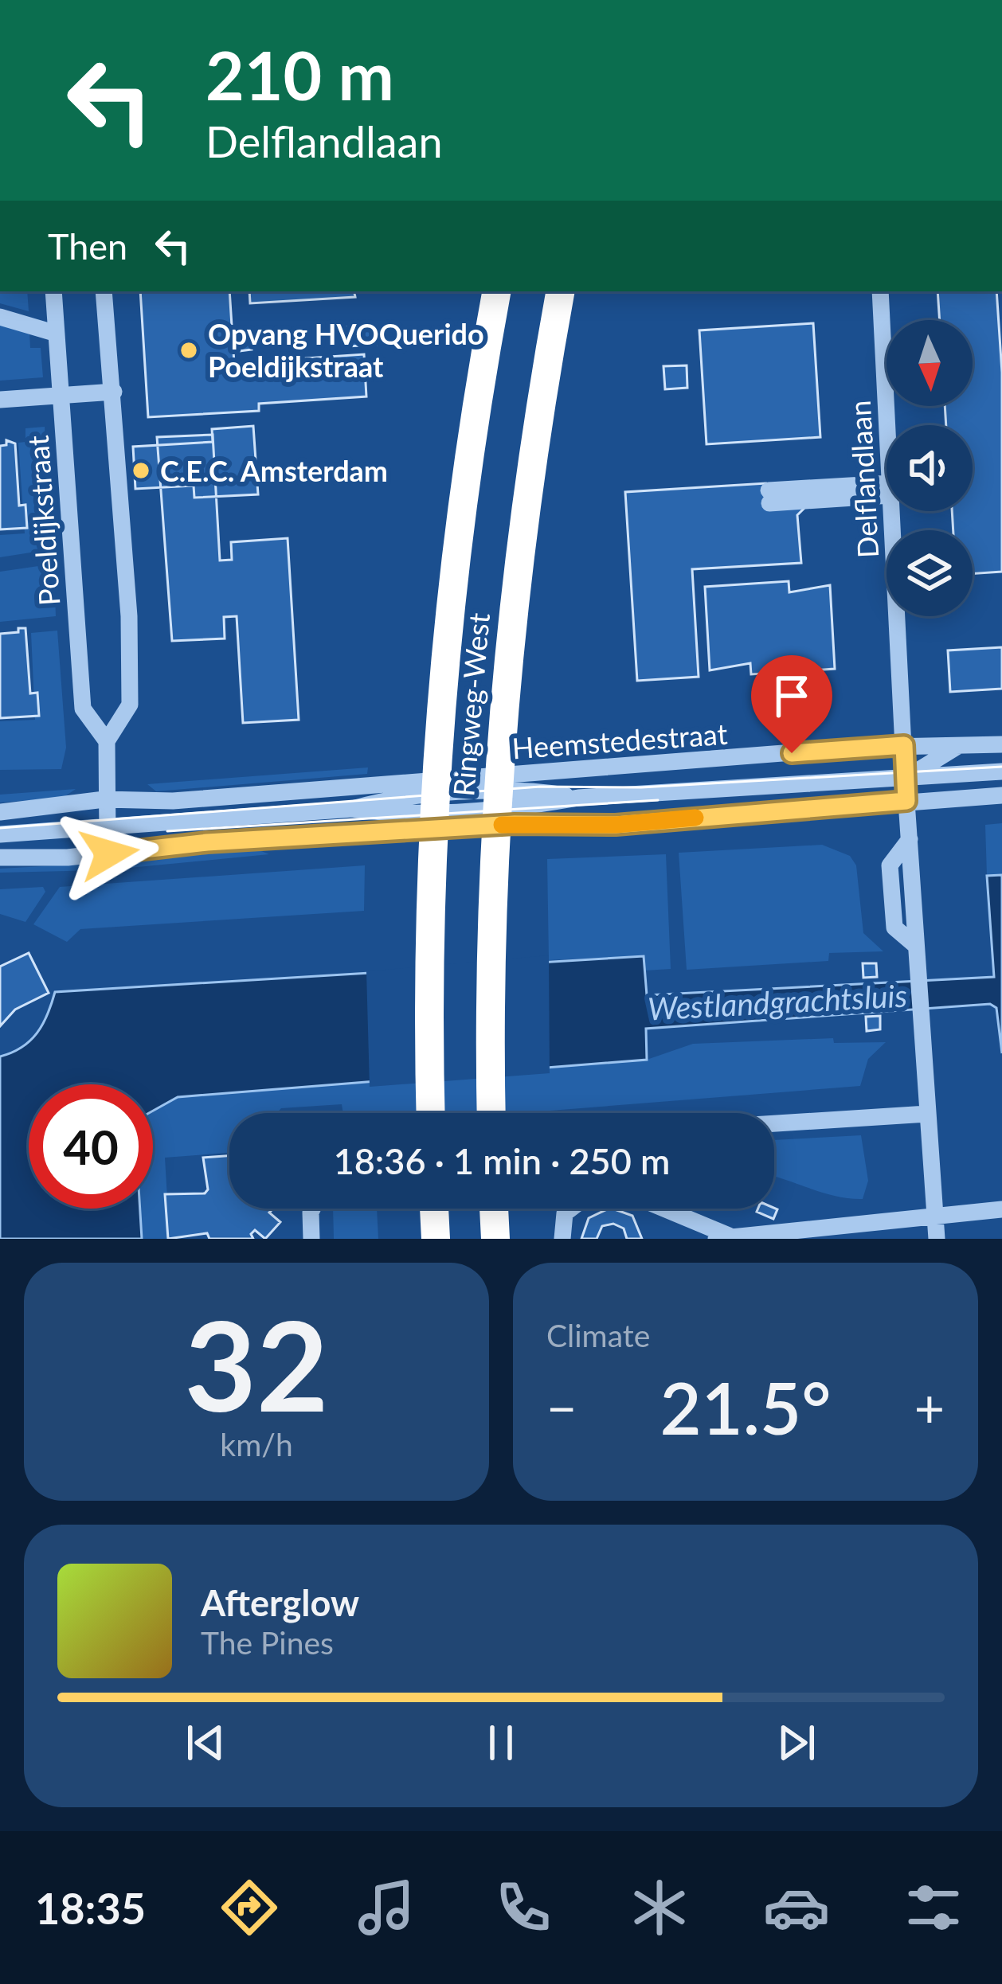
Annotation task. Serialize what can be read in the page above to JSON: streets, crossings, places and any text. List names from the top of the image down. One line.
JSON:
{"streets":{"highway":["Ringweg-West"],"street":["Delflandlaan","Poeldijkstraat","Heemstedestraat"]},"crossings":[["Delflandlaan","Heemstedestraat"]],"water":["Westlandgrachtsluis"],"places":["Opvang HVOQuerido Poeldijkstraat","C.E.C. Amsterdam"],"north":"bottom","page":{"turn":["210 m","Delflandlaan"],"then":"Then","limit":"40","trip":"18:36 · 1 min · 250 m","tile":[["32","km/h"],"Climate"],"heat":["−","21.5°","+"],"song":["Afterglow","The Pines"],"tabs":"18:35"}}
